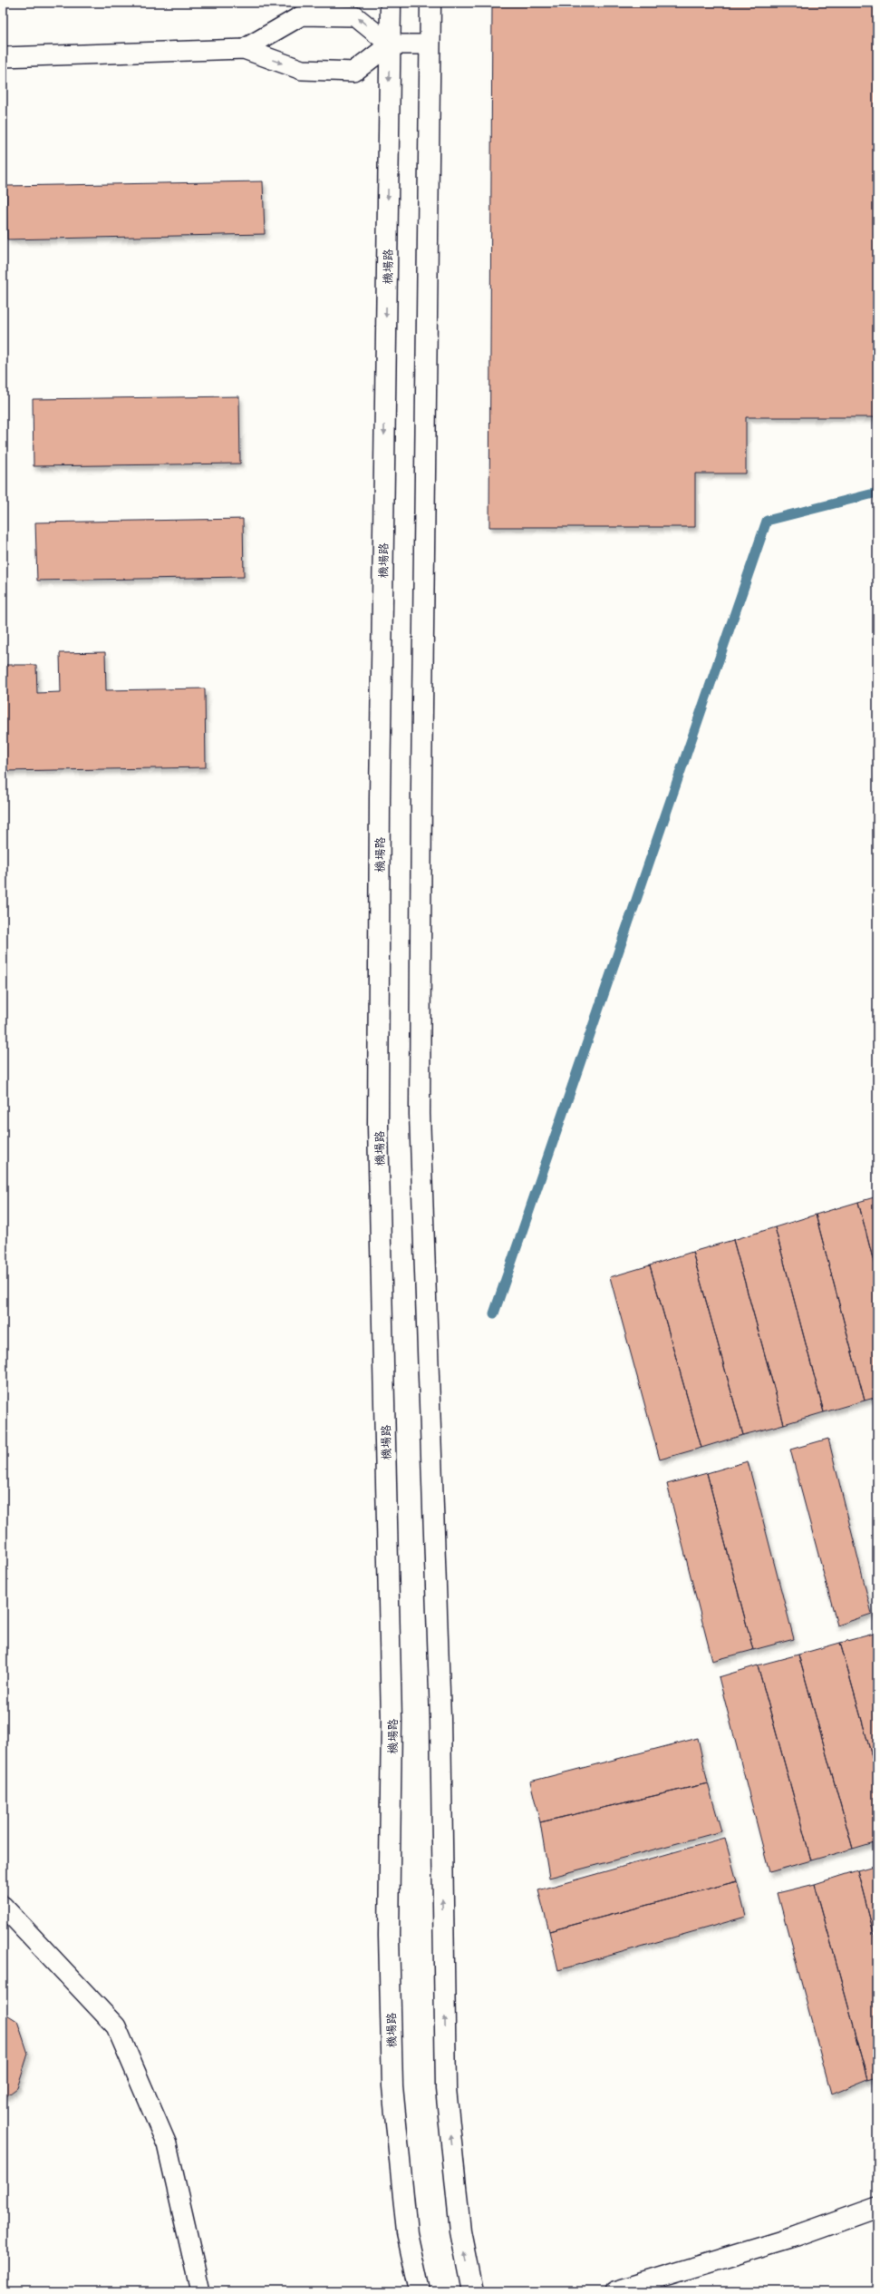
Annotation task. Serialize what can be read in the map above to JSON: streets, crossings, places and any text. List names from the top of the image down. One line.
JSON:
{"streets":{"street":["機場路"]}}
